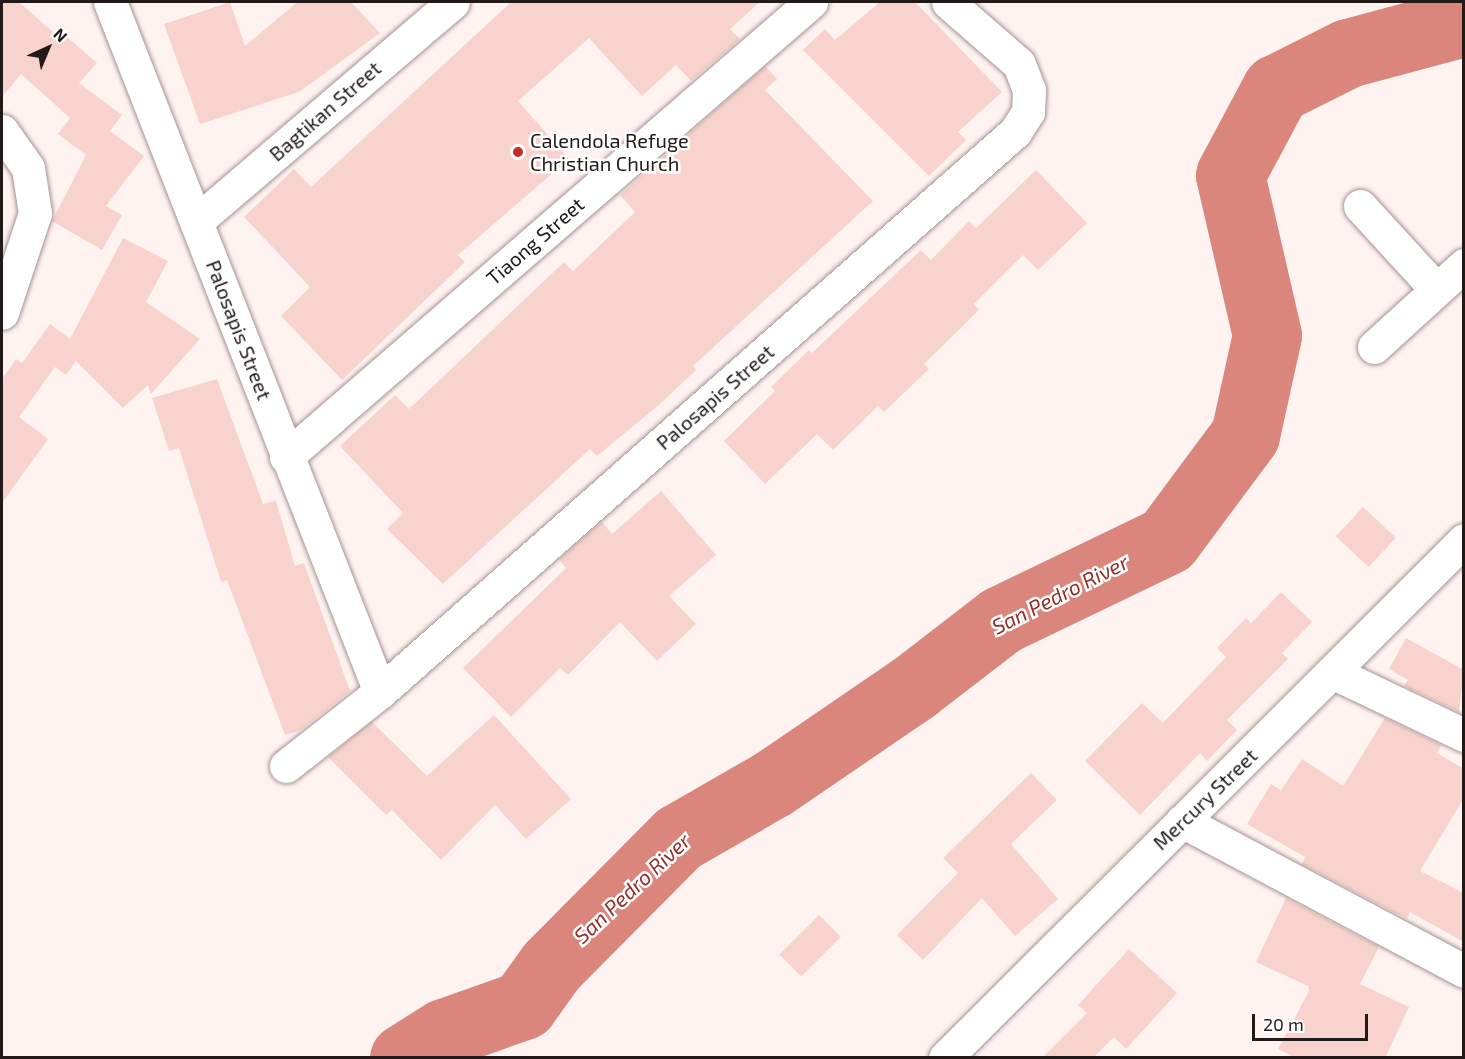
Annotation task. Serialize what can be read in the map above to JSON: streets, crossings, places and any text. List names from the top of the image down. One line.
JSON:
{"streets":{"street":["Bagtikan Street","Tiaong Street","Palosapis Street","Mercury Street"]},"crossings":[["Bagtikan Street","Palosapis Street"],["Tiaong Street","Palosapis Street"]],"water":["San Pedro River"],"places":["Calendola Refuge Christian Church"],"scale_bar":"20 m","north":"top right"}
